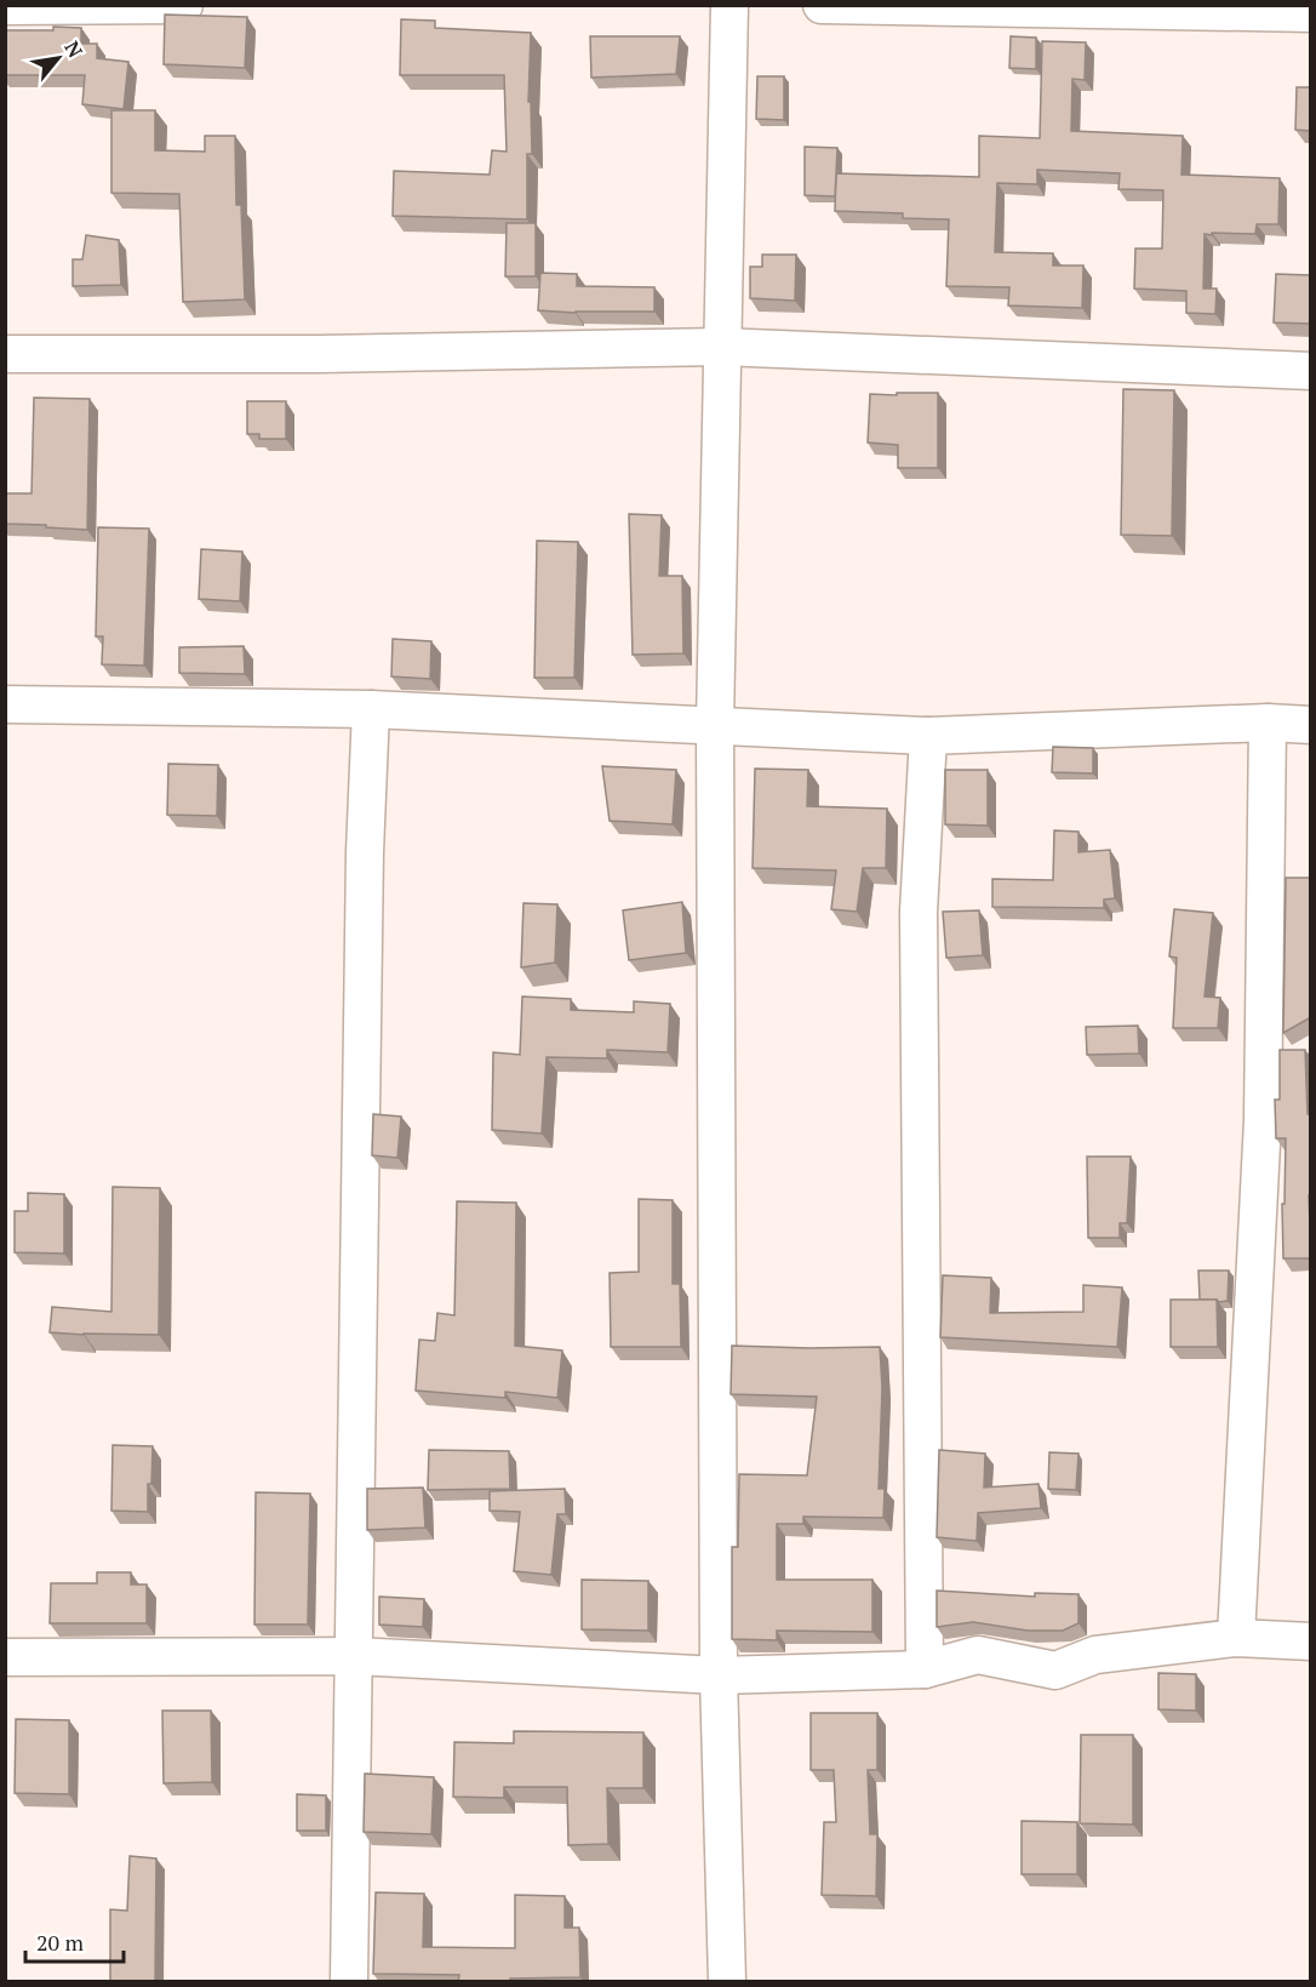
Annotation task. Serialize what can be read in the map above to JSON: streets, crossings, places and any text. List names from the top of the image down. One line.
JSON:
{"scale_bar":"20 m","north":"top right"}
